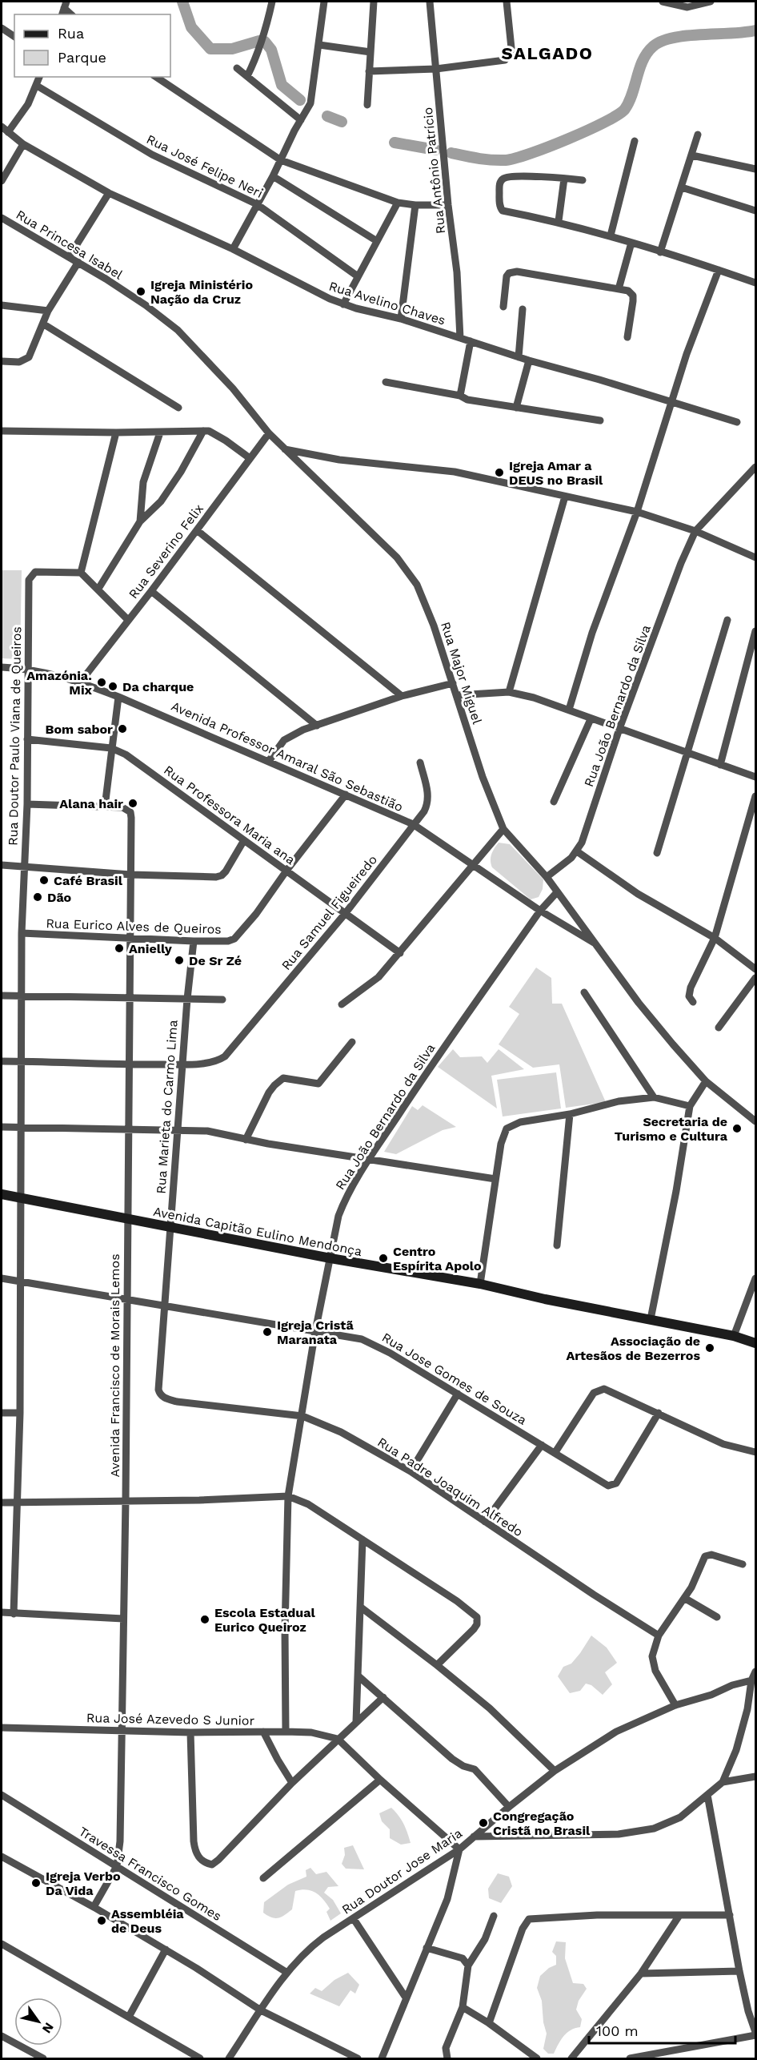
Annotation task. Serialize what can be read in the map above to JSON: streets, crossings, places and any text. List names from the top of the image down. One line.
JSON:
{"streets":{"main road":["Avenida Capitão Eulino Mendonça"],"street":["Rua José Felipe Neri","Rua Antônio Patrício","Rua Princesa Isabel","Rua Avelino Chaves","Rua Severino Felix","Rua Major Miguel","Rua João Bernardo da Silva","Rua Doutor Paulo Viana de Queiros","Avenida Professor Amaral São Sebastião","Rua Professora Maria ana","Rua Samuel Figueiredo","Rua Eurico Alves de Queiros","Rua Marieta do Carmo Lima","Avenida Francisco de Morais Lemos","Rua Jose Gomes de Souza","Rua Padre Joaquim Alfredo","Rua José Azevedo S Junior","Rua Doutor Jose Maria","Travessa Francisco Gomes"]},"crossings":[["Rua Antônio Patrício","Rua Avelino Chaves"],["Rua Princesa Isabel","Rua Severino Felix"],["Rua Princesa Isabel","Rua Major Miguel"],["Rua Severino Felix","Rua Major Miguel"],["Rua Severino Felix","Avenida Professor Amaral São Sebastião"],["Rua Major Miguel","Rua João Bernardo da Silva"],["Rua Major Miguel","Avenida Professor Amaral São Sebastião"],["Rua João Bernardo da Silva","Avenida Professor Amaral São Sebastião"],["Rua João Bernardo da Silva","Avenida Capitão Eulino Mendonça"],["Rua João Bernardo da Silva","Rua Jose Gomes de Souza"],["Rua João Bernardo da Silva","Rua Padre Joaquim Alfredo"],["Rua João Bernardo da Silva","Rua José Azevedo S Junior"],["Rua Doutor Paulo Viana de Queiros","Avenida Professor Amaral São Sebastião"],["Rua Doutor Paulo Viana de Queiros","Rua Professora Maria ana"],["Rua Doutor Paulo Viana de Queiros","Rua Eurico Alves de Queiros"],["Rua Doutor Paulo Viana de Queiros","Avenida Capitão Eulino Mendonça"],["Rua Doutor Paulo Viana de Queiros","Rua Jose Gomes de Souza"],["Avenida Professor Amaral São Sebastião","Rua Samuel Figueiredo"],["Avenida Professor Amaral São Sebastião","Rua Eurico Alves de Queiros"],["Rua Professora Maria ana","Rua Samuel Figueiredo"],["Rua Professora Maria ana","Rua Eurico Alves de Queiros"],["Rua Samuel Figueiredo","Rua Marieta do Carmo Lima"],["Rua Eurico Alves de Queiros","Rua Marieta do Carmo Lima"],["Rua Eurico Alves de Queiros","Avenida Francisco de Morais Lemos"],["Rua Marieta do Carmo Lima","Avenida Capitão Eulino Mendonça"],["Rua Marieta do Carmo Lima","Rua Jose Gomes de Souza"],["Rua Marieta do Carmo Lima","Rua Padre Joaquim Alfredo"],["Avenida Capitão Eulino Mendonça","Avenida Francisco de Morais Lemos"],["Avenida Francisco de Morais Lemos","Rua Jose Gomes de Souza"],["Avenida Francisco de Morais Lemos","Rua José Azevedo S Junior"],["Avenida Francisco de Morais Lemos","Travessa Francisco Gomes"],["Rua Doutor Jose Maria","Travessa Francisco Gomes"]],"districts":["SALGADO"],"places":["Igreja Ministério Nação da Cruz","Igreja Amar a DEUS no Brasil","Amazónia. Mix","Da charque","Bom sabor","Alana hair","Café Brasil","Dão","Anielly","De Sr Zé","Secretaria de Turismo e Cultura","Centro Espírita Apolo","Igreja Cristã Maranata","Associação de Artesãos de Bezerros","Escola Estadual Eurico Queiroz","Congregação Cristã no Brasil","Igreja Verbo Da Vida","Assembléia de Deus"],"legend":["Rua","Parque"],"scale_bar":"100 m","north":"bottom right"}
